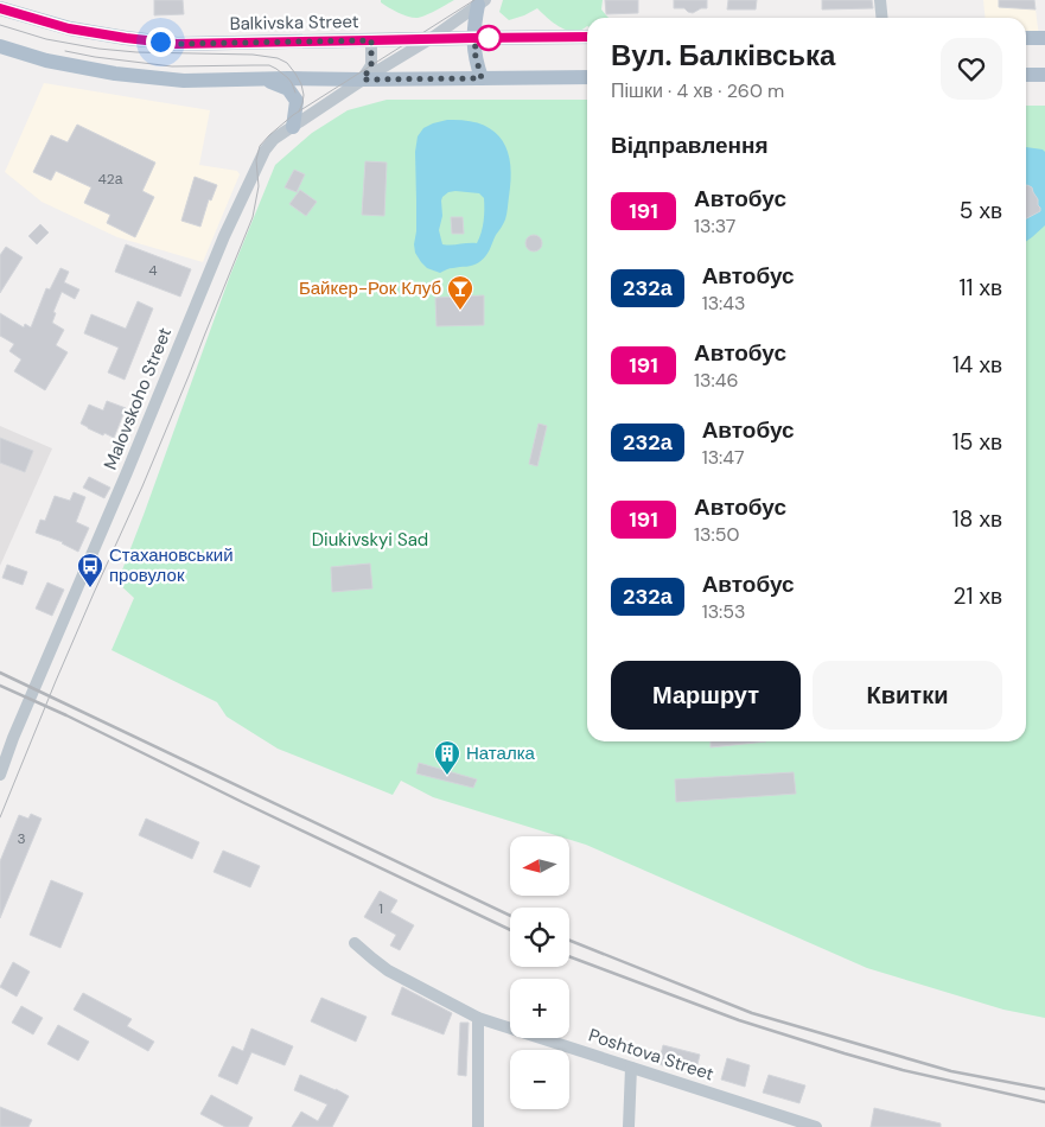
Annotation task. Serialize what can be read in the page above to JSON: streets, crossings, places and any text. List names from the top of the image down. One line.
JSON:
{"streets":{"main road":["Balkivska Street"],"street":["Malovskoho Street","Poshtova Street"]},"crossings":[["Balkivska Street","Malovskoho Street"]],"parks":["Diukivskyi Sad"],"places":{"bar":["Байкер-Рок Клуб"],"bus stop":["Стахановський провулок"],"building":["Наталка"]},"lines":["bus line 191"],"house_numbers":["42а","4","3","1"],"north":"left","page":{"heading":[["Вул. Балківська","Пішки · 4 хв · 260 m"],"Відправлення"],"list":[{"mark":"191","name":"Автобус","note":"13:37","value":"5 хв"},{"mark":"232а","name":"Автобус","note":"13:43","value":"11 хв"},{"mark":"191","name":"Автобус","note":"13:46","value":"14 хв"},{"mark":"232а","name":"Автобус","note":"13:47","value":"15 хв"},{"mark":"191","name":"Автобус","note":"13:50","value":"18 хв"},{"mark":"232а","name":"Автобус","note":"13:53","value":"21 хв"}],"buttons":["Маршрут","Квитки"],"map_buttons":["+","−"]}}
